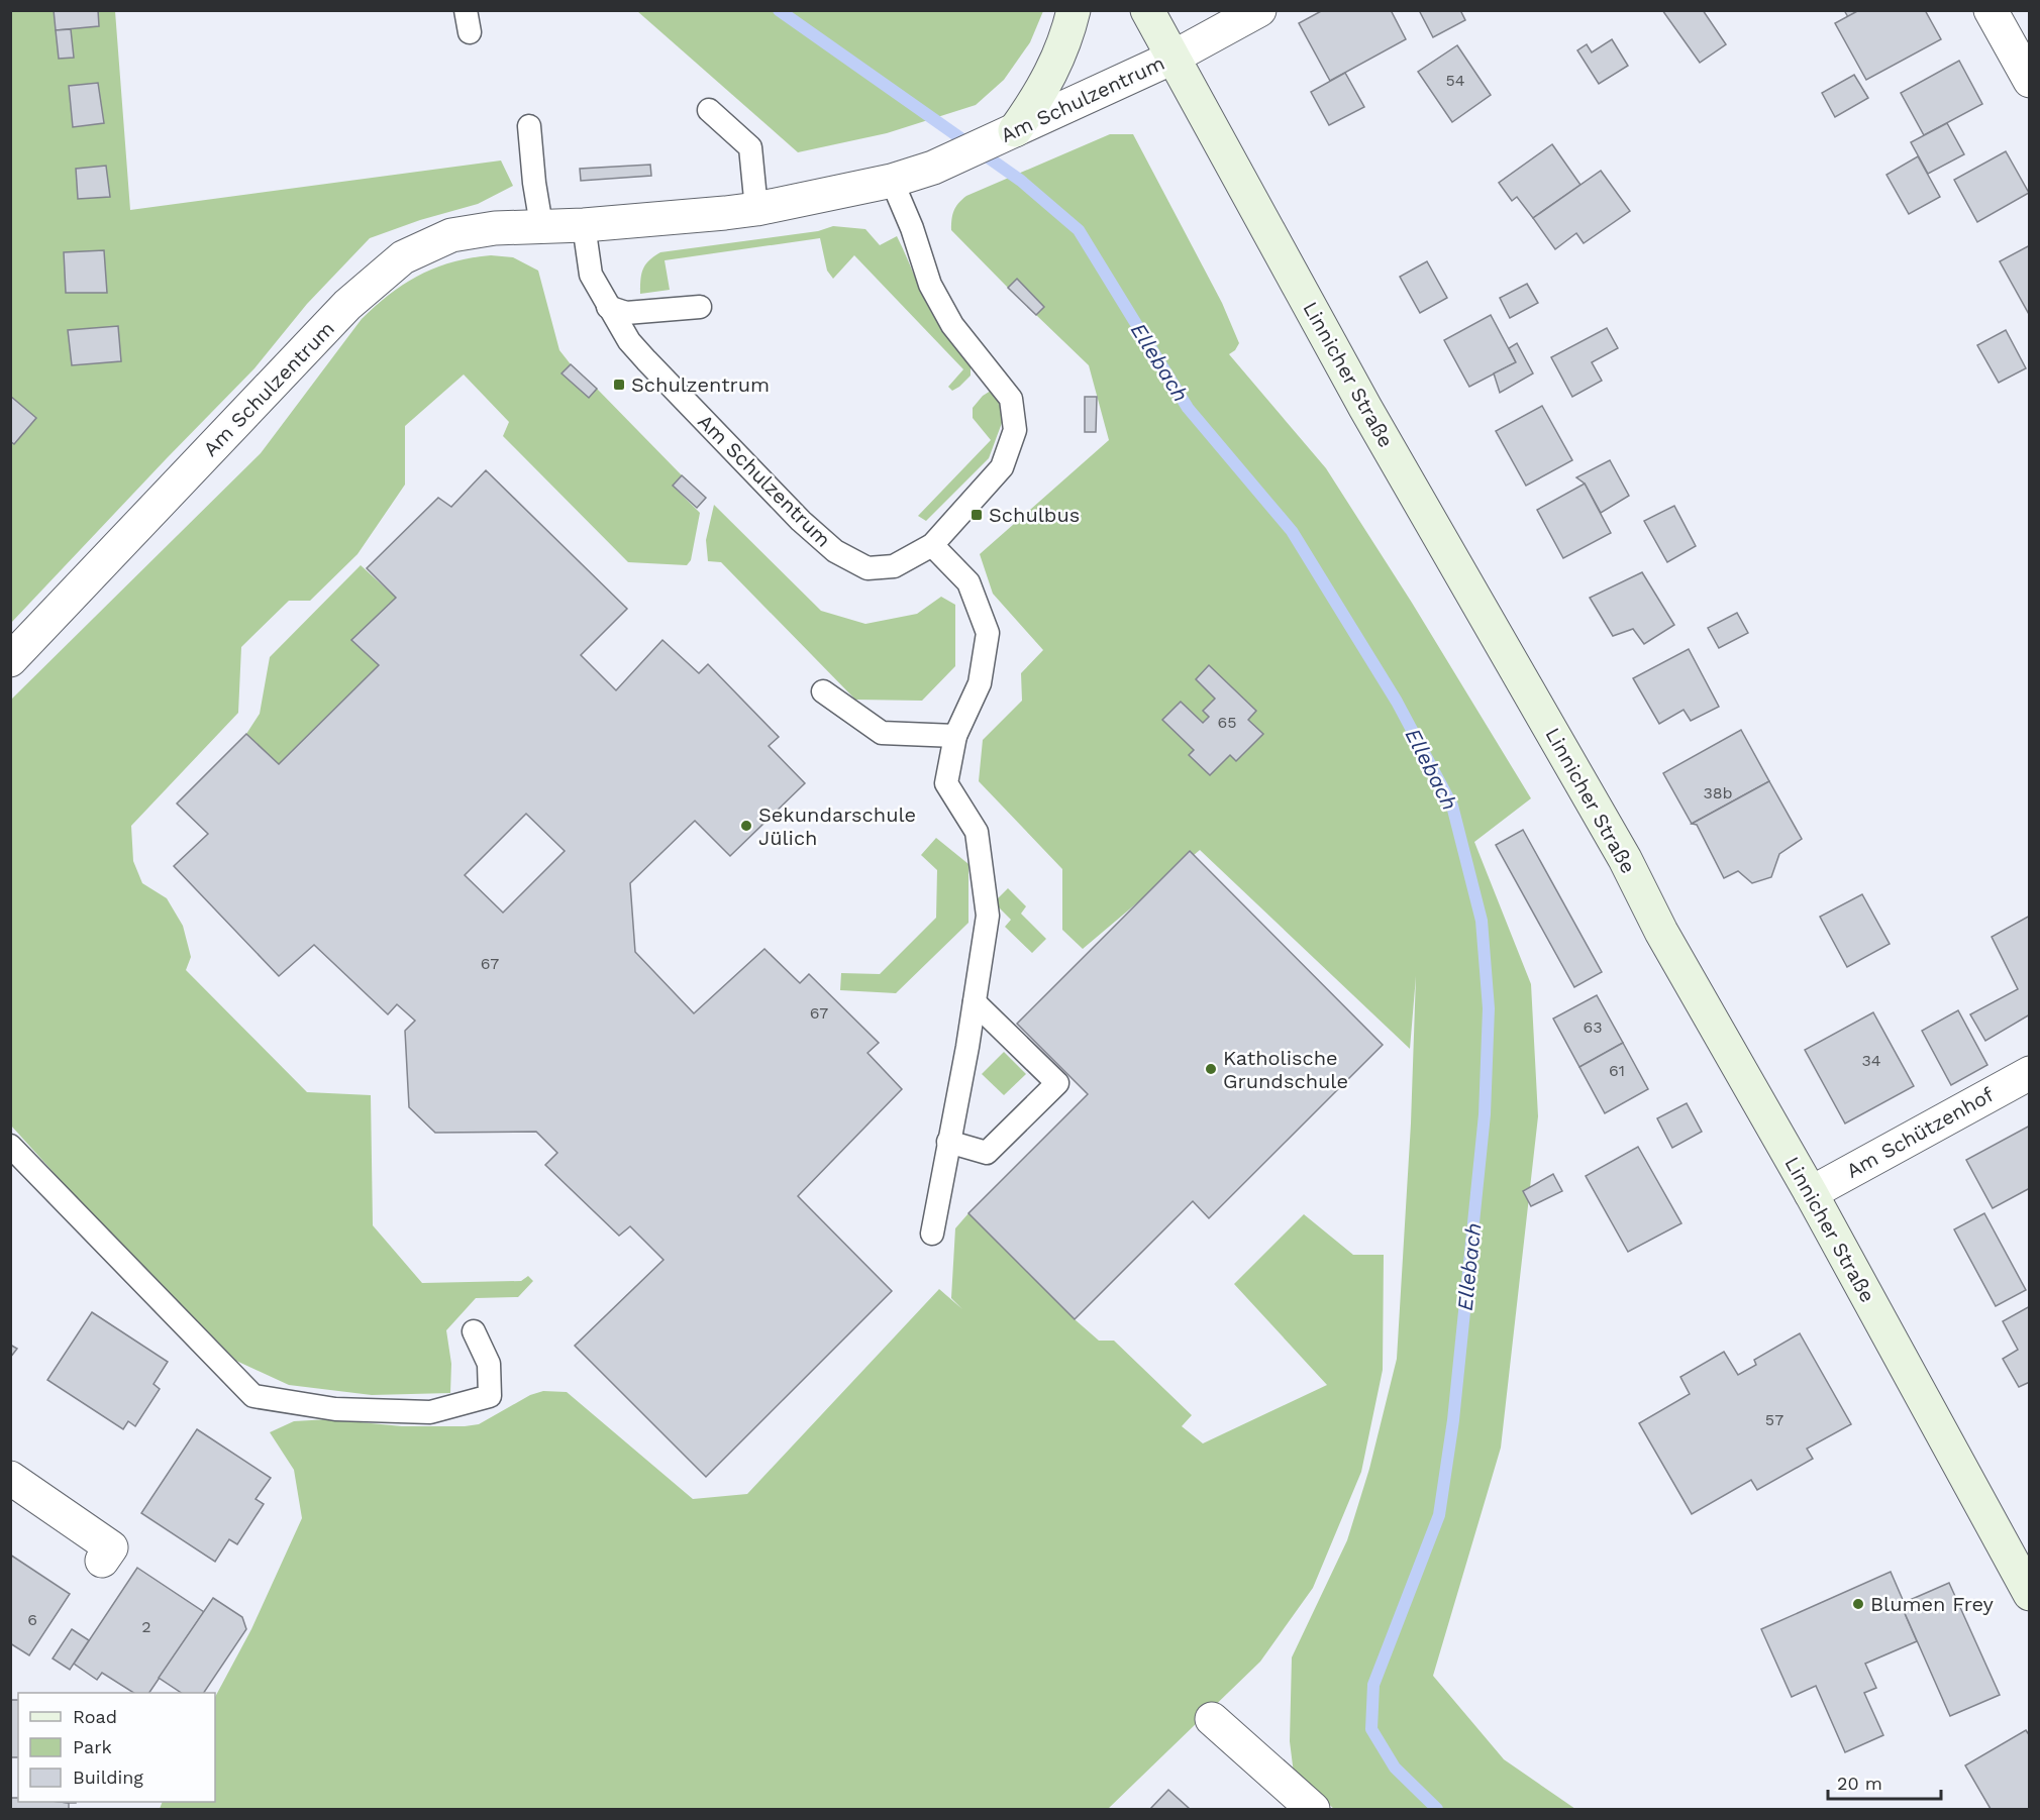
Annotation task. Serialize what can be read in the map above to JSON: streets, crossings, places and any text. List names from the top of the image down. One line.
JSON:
{"streets":{"main road":["Linnicher Straße"],"street":["Am Schulzentrum","Am Schützenhof"]},"crossings":[["Am Schulzentrum","Linnicher Straße"],["Linnicher Straße","Am Schützenhof"]],"water":["Ellebach"],"places":{"transit":["Schulzentrum","Schulbus"],"other":["Sekundarschule Jülich","Katholische Grundschule","Blumen Frey"]},"house_numbers":["54","65","38b","67","67","63","34","61","57","6","2"],"legend":["Road","Park","Building"],"scale_bar":"20 m"}
